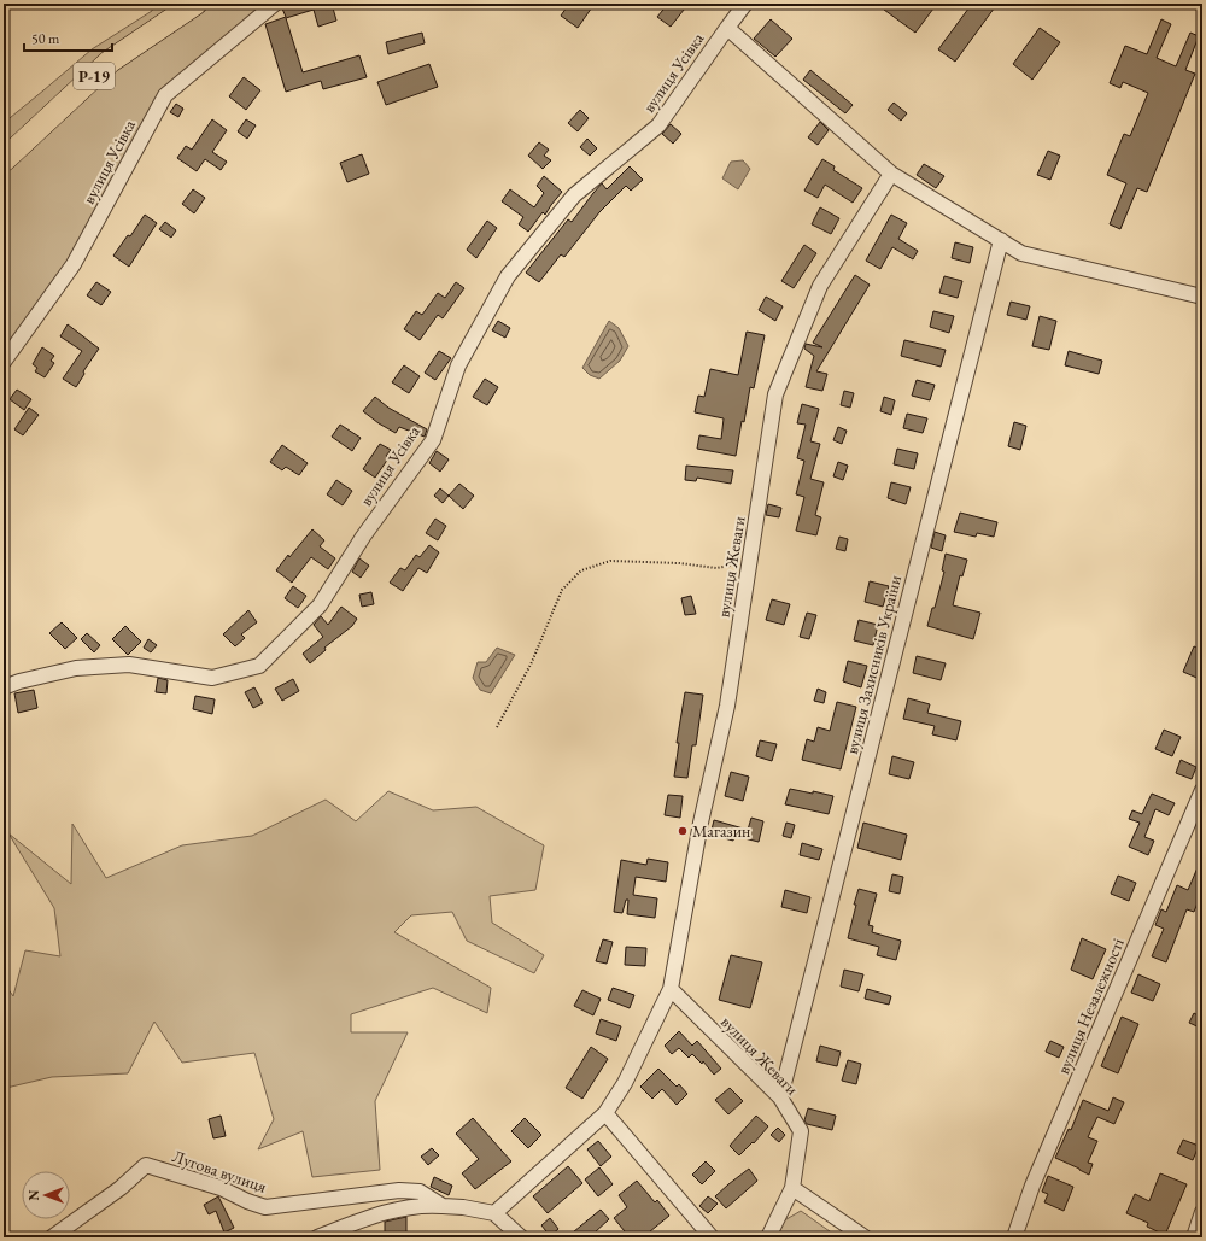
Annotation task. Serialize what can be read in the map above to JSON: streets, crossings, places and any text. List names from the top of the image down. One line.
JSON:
{"streets":{"main road":["Р-19"],"street":["вулиця Усівка","вулиця Жеваги","вулиця Захисників України","вулиця Незалежності","Лугова вулиця"]},"crossings":[["вулиця Жеваги","вулиця Захисників України"],["вулиця Жеваги","Лугова вулиця"]],"places":["Магазин"],"scale_bar":"50 m","north":"left"}
